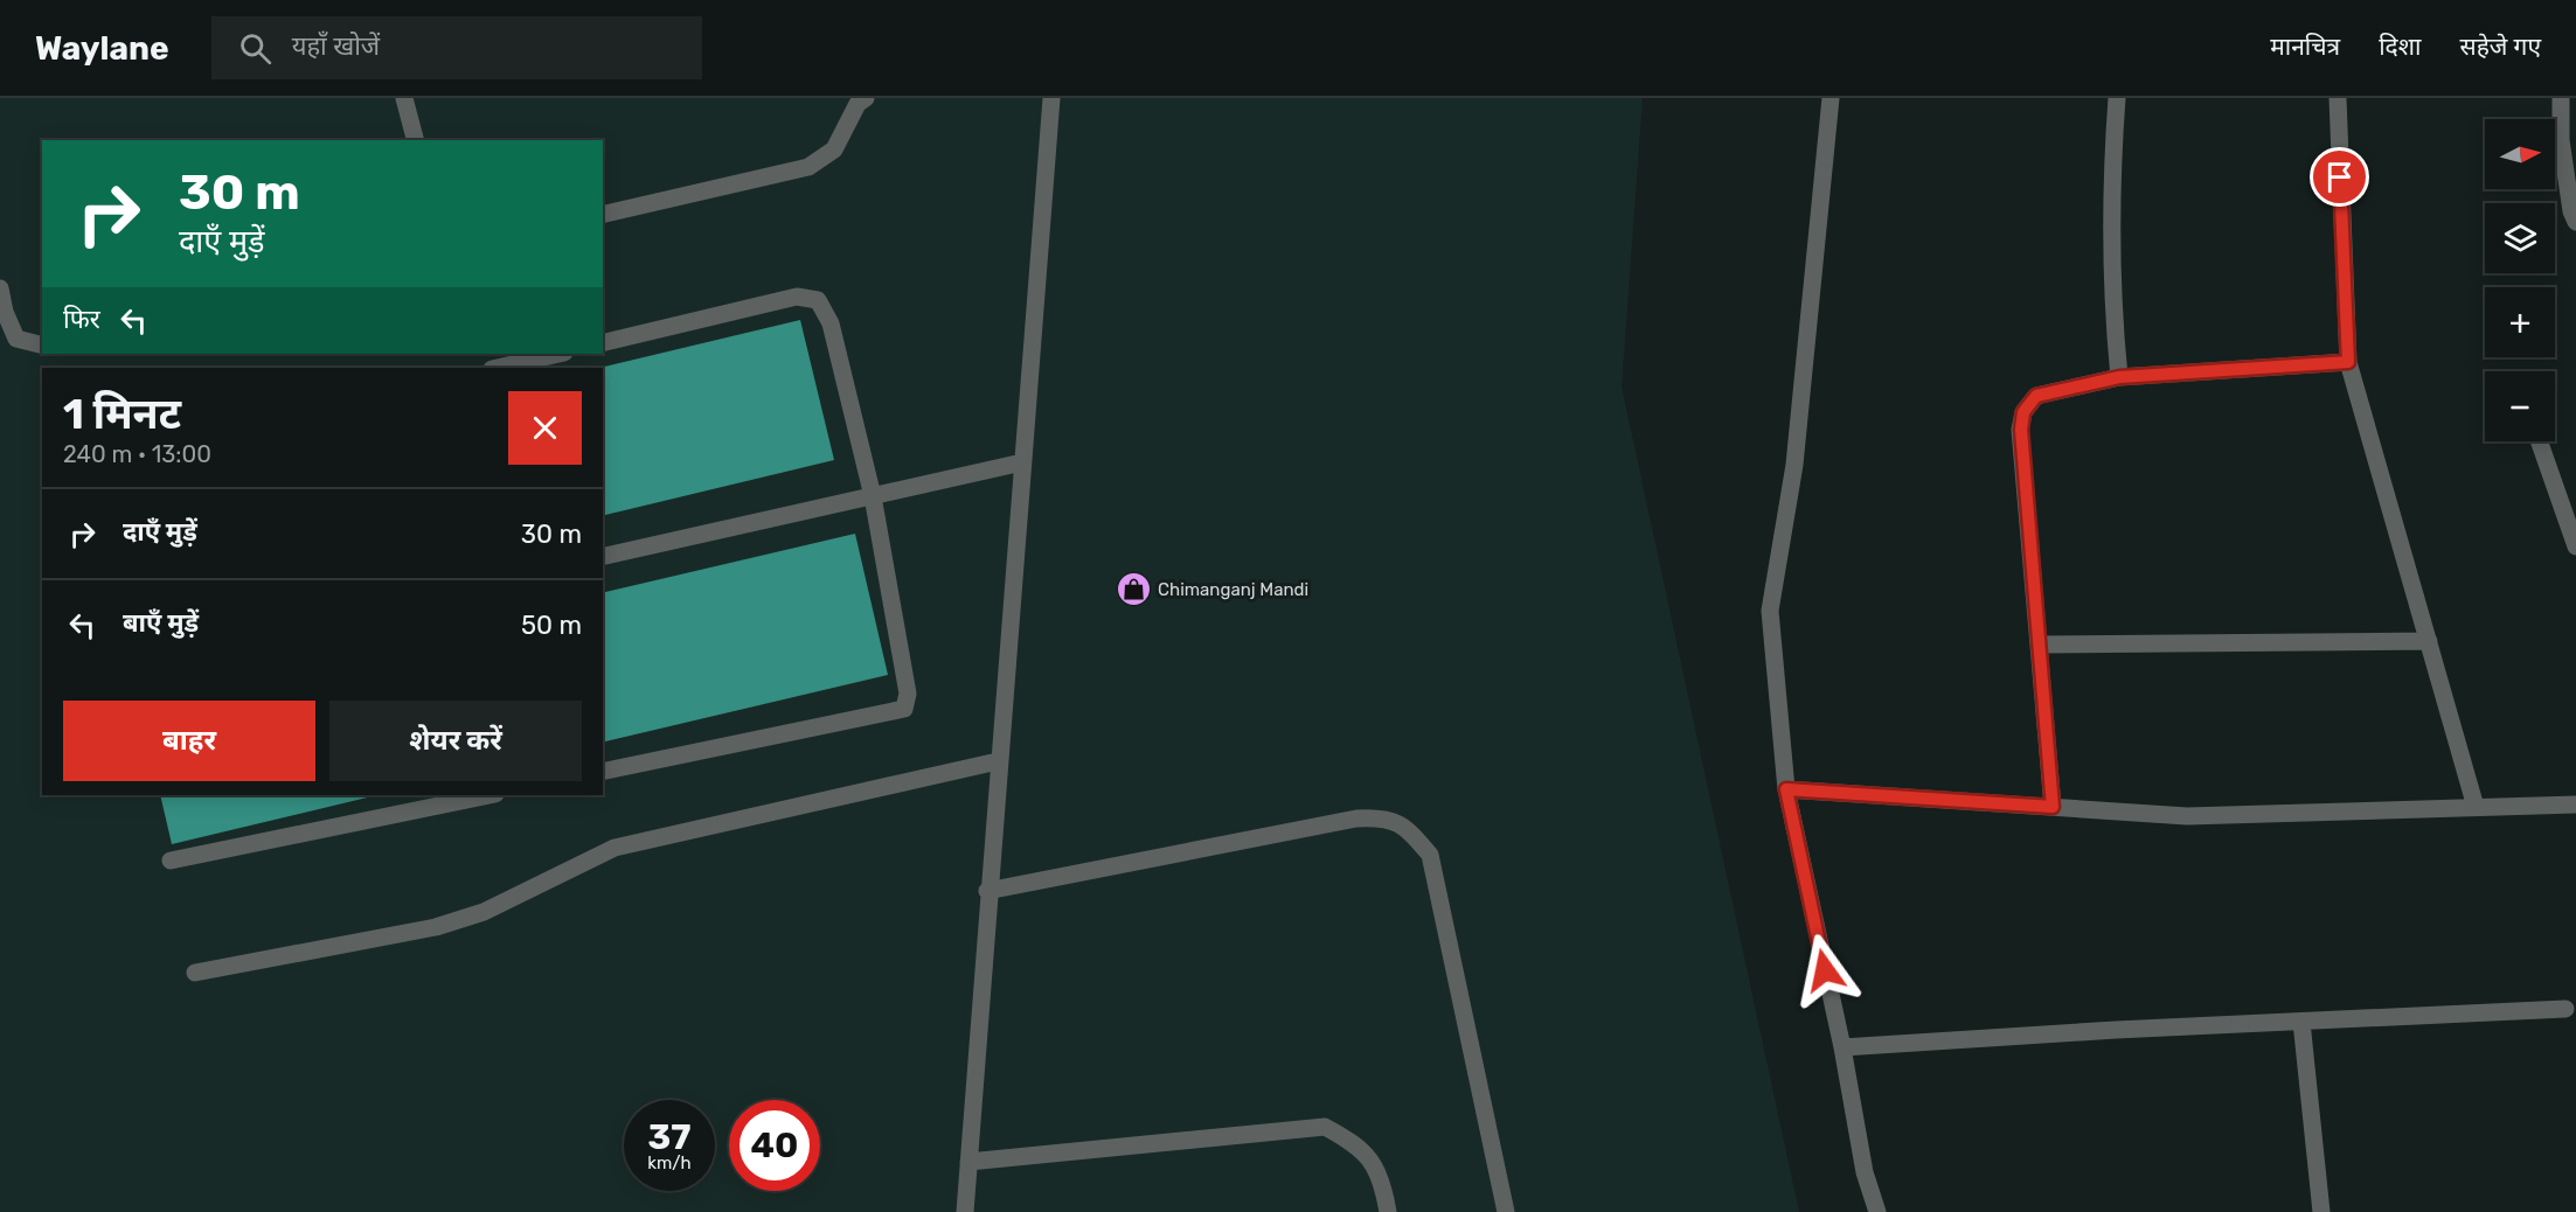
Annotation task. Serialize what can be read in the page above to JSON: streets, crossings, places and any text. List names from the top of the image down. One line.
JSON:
{"places":{"shop":["Chimanganj Mandi"]},"north":"right","page":{"header":"Waylane","search":"यहाँ खोजें","nav":["मानचित्र","दिशा","सहेजे गए"],"map_buttons":["+","−"],"turn":["30 m","दाएँ मुड़ें"],"then":"फिर","heading":["1 मिनट","240 m · 13:00"],"list":[{"name":"दाएँ मुड़ें","value":"30 m"},{"name":"बाएँ मुड़ें","value":"50 m"}],"buttons":["बाहर","शेयर करें"],"speed":"37 km/h","limit":"40"}}
